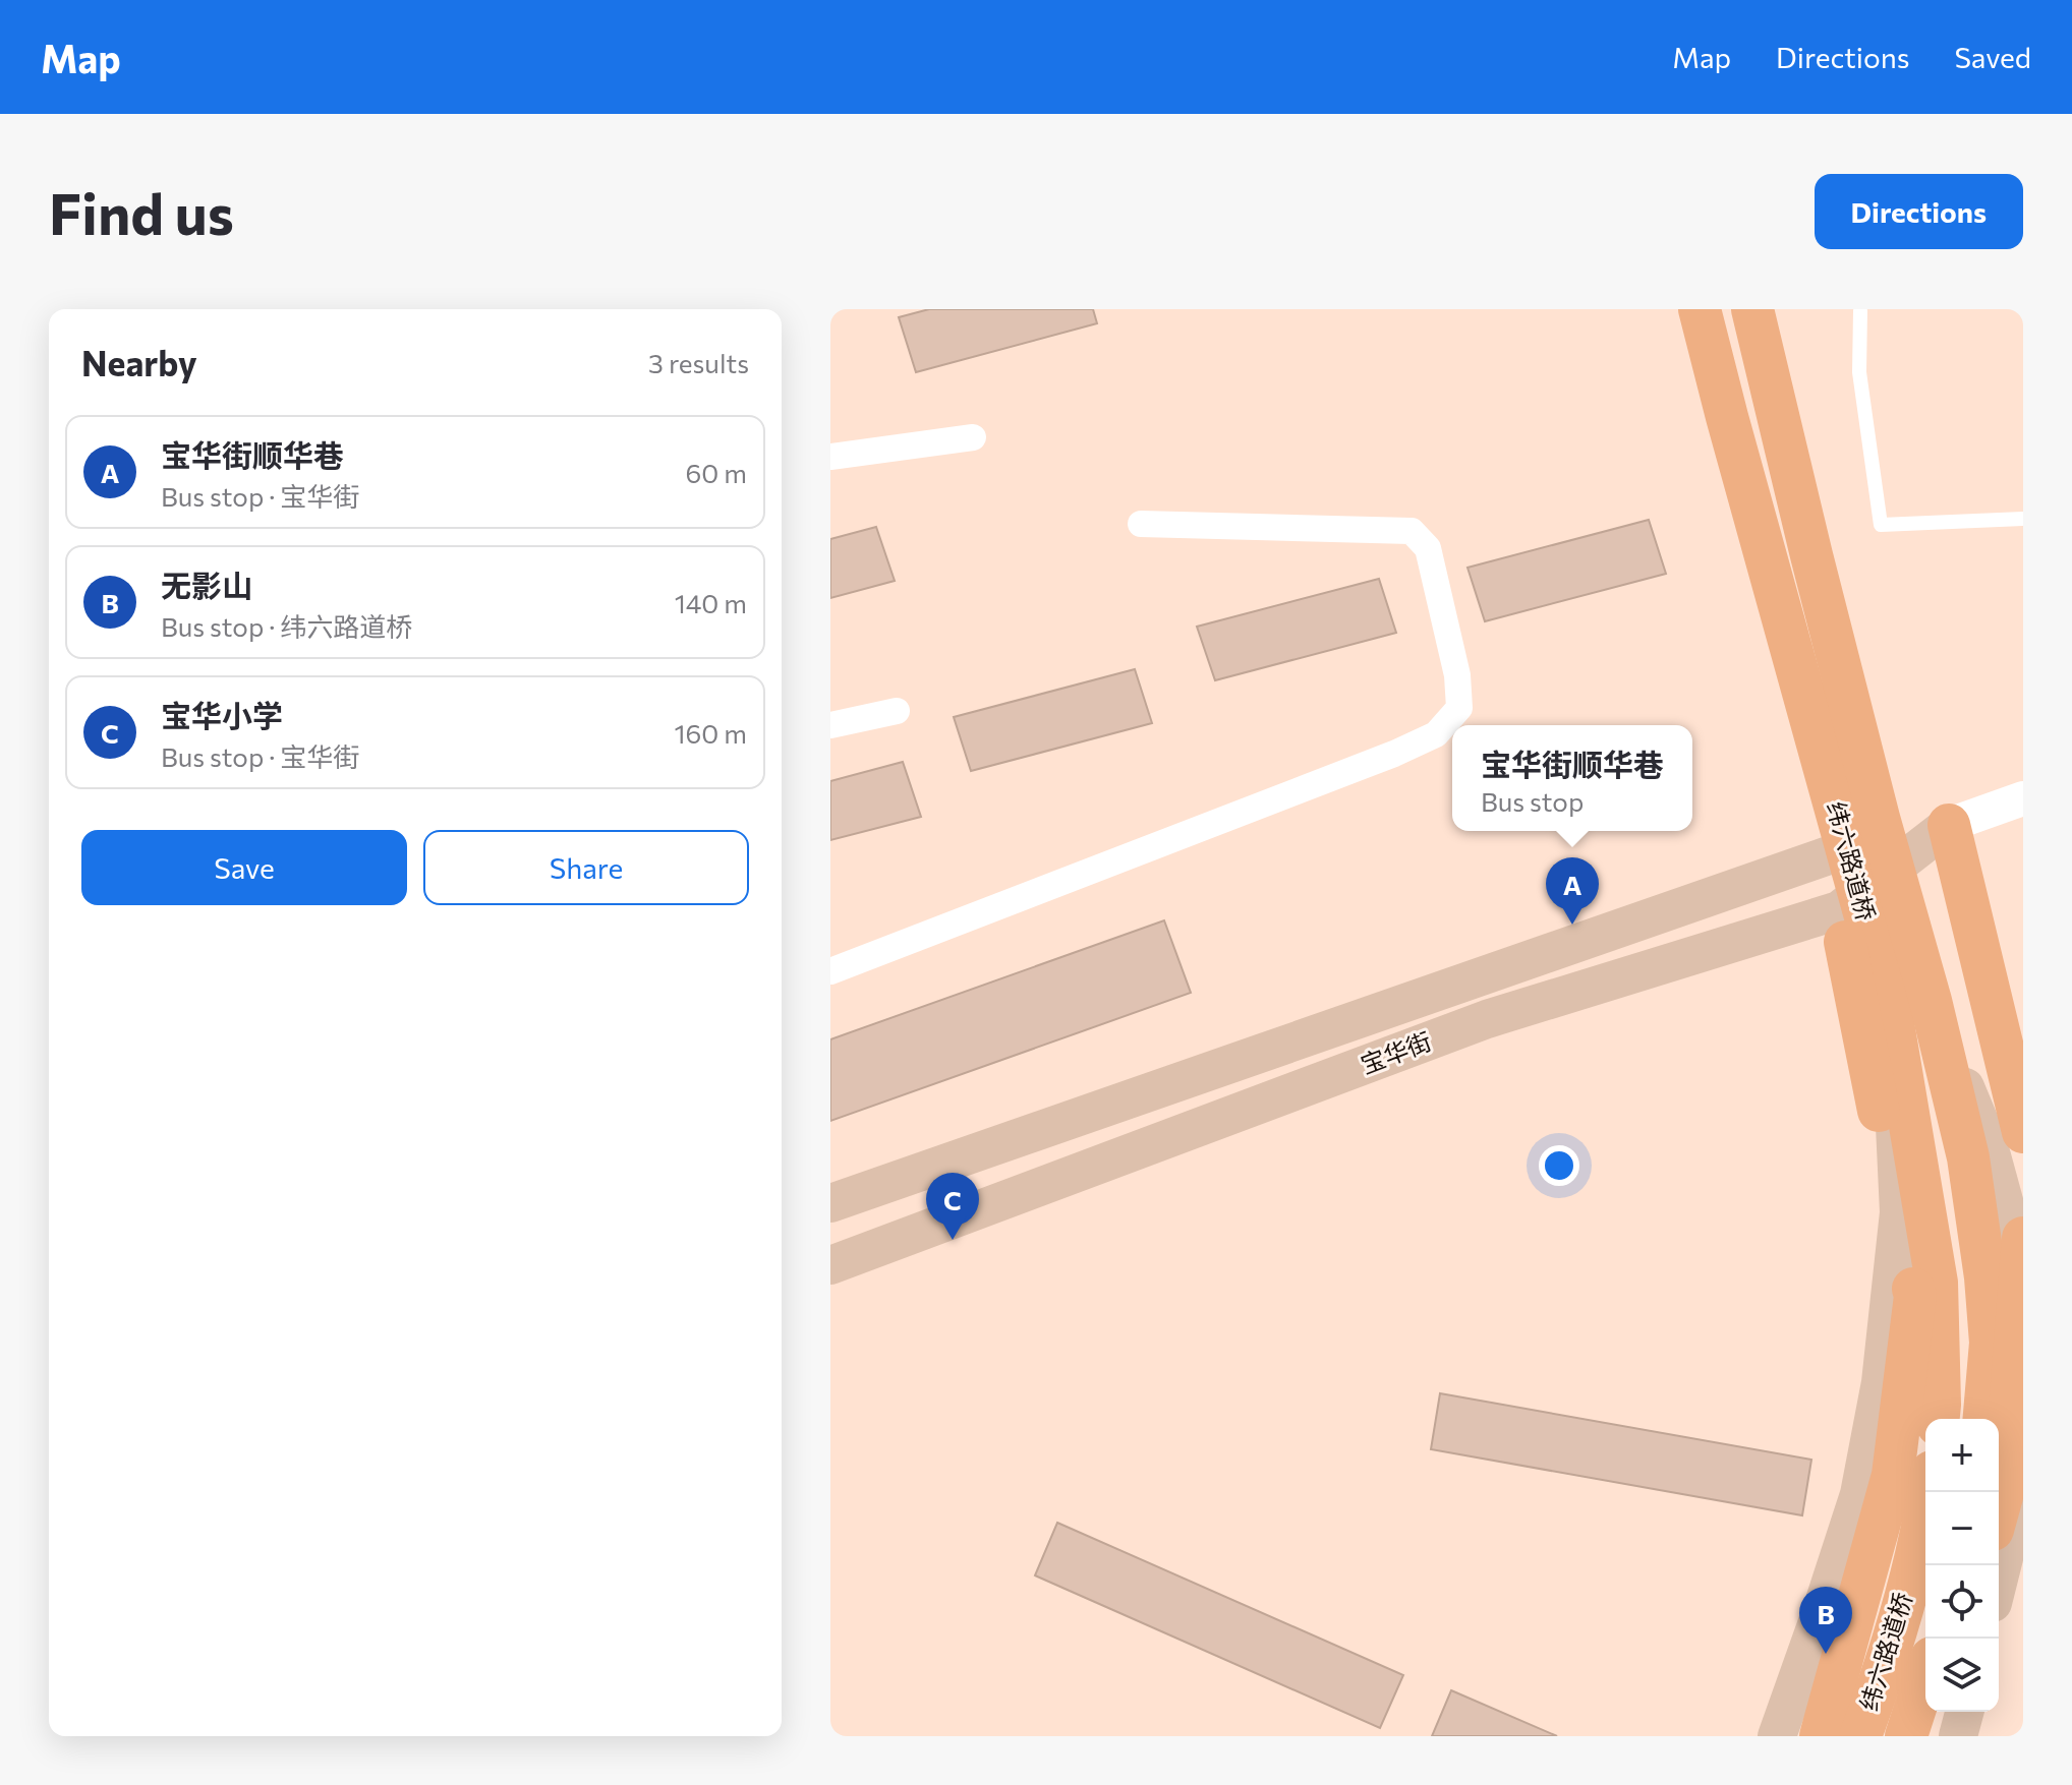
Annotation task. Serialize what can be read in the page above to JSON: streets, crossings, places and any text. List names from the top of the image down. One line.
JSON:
{"streets":{"main road":["纬六路道桥","宝华街"]},"page":{"header":"Map","nav":["Map","Directions","Saved"],"buttons":["Directions",["Save","Share"]],"title":"Find us","heading":["Nearby","3 results"],"list":[{"mark":"A","name":"宝华街顺华巷","note":"Bus stop · 宝华街","value":"60 m"},{"mark":"B","name":"无影山","note":"Bus stop · 纬六路道桥","value":"140 m"},{"mark":"C","name":"宝华小学","note":"Bus stop · 宝华街","value":"160 m"}],"popup":["宝华街顺华巷","Bus stop"],"pins":["A","C","B"],"map_buttons":["+","−"]}}
